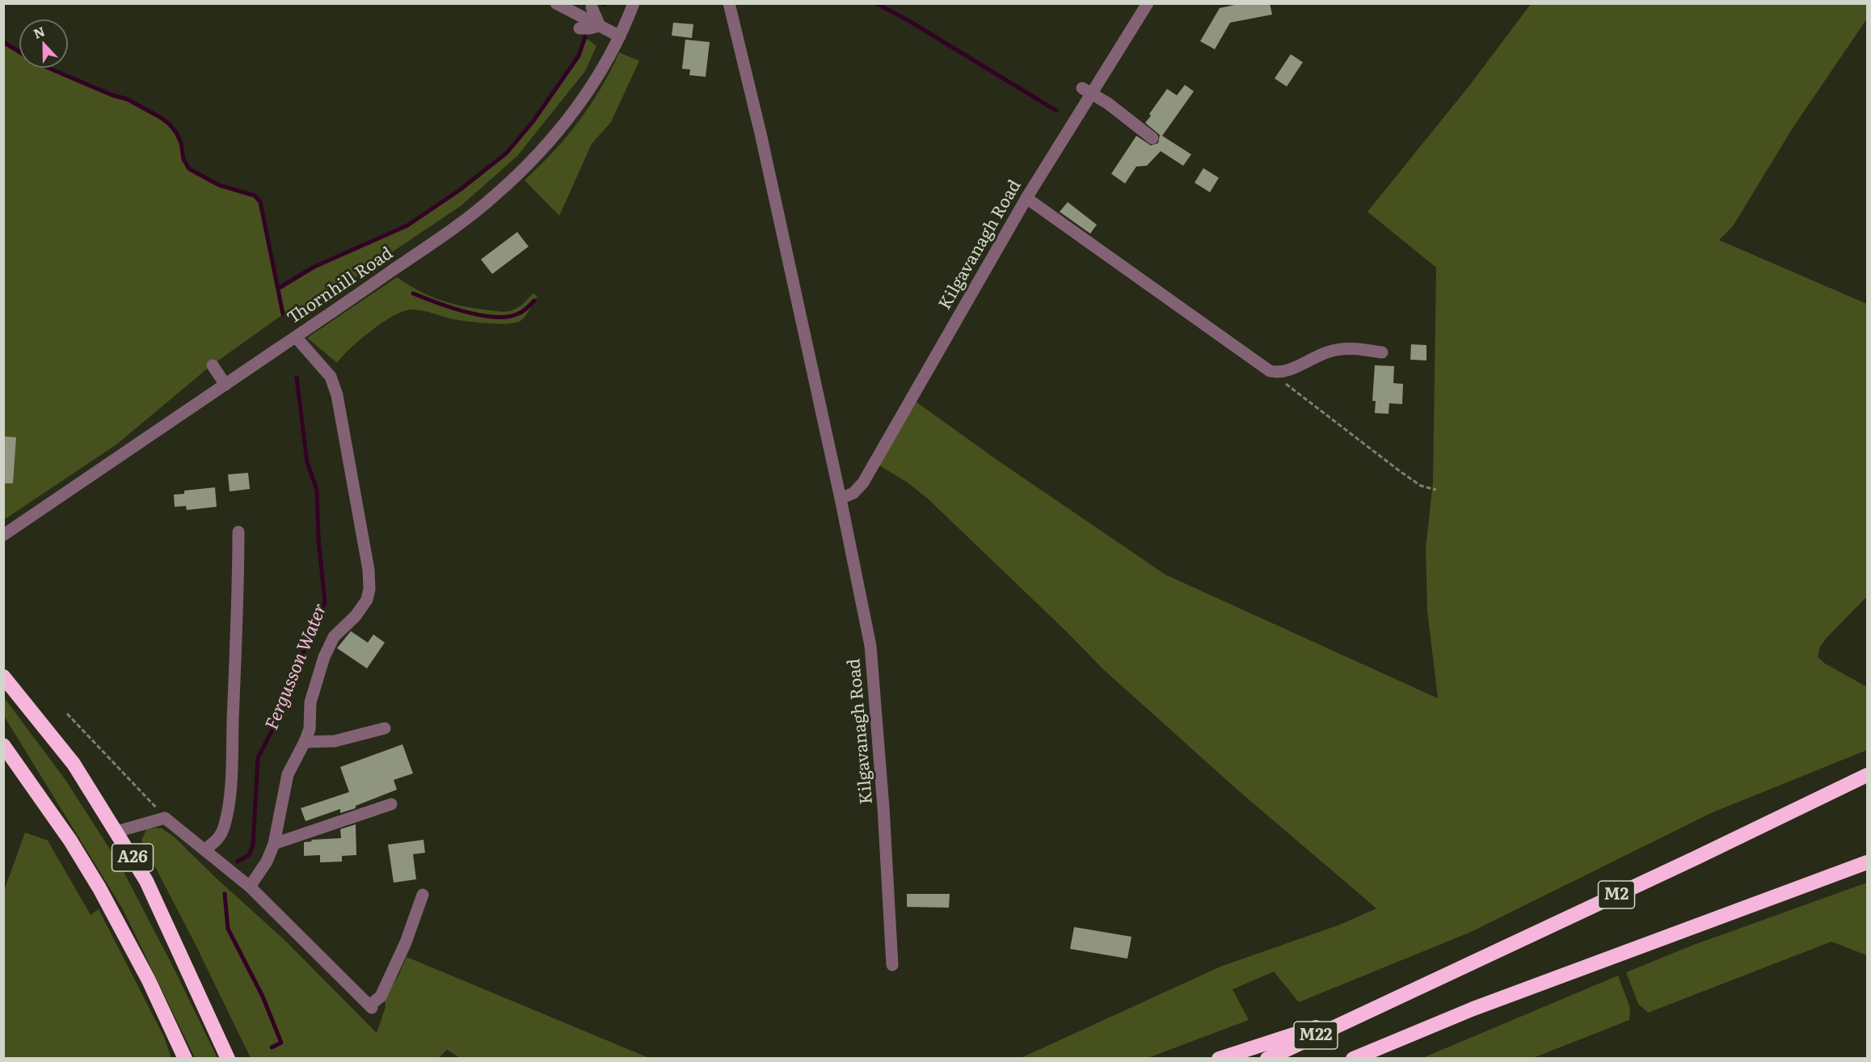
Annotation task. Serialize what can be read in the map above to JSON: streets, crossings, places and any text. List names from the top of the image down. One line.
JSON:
{"streets":{"highway":["A26","M2","M22"],"street":["Kilgavanagh Road","Thornhill Road"]},"crossings":[["M2","M22"]],"water":["Fergusson Water"],"north":"top"}
